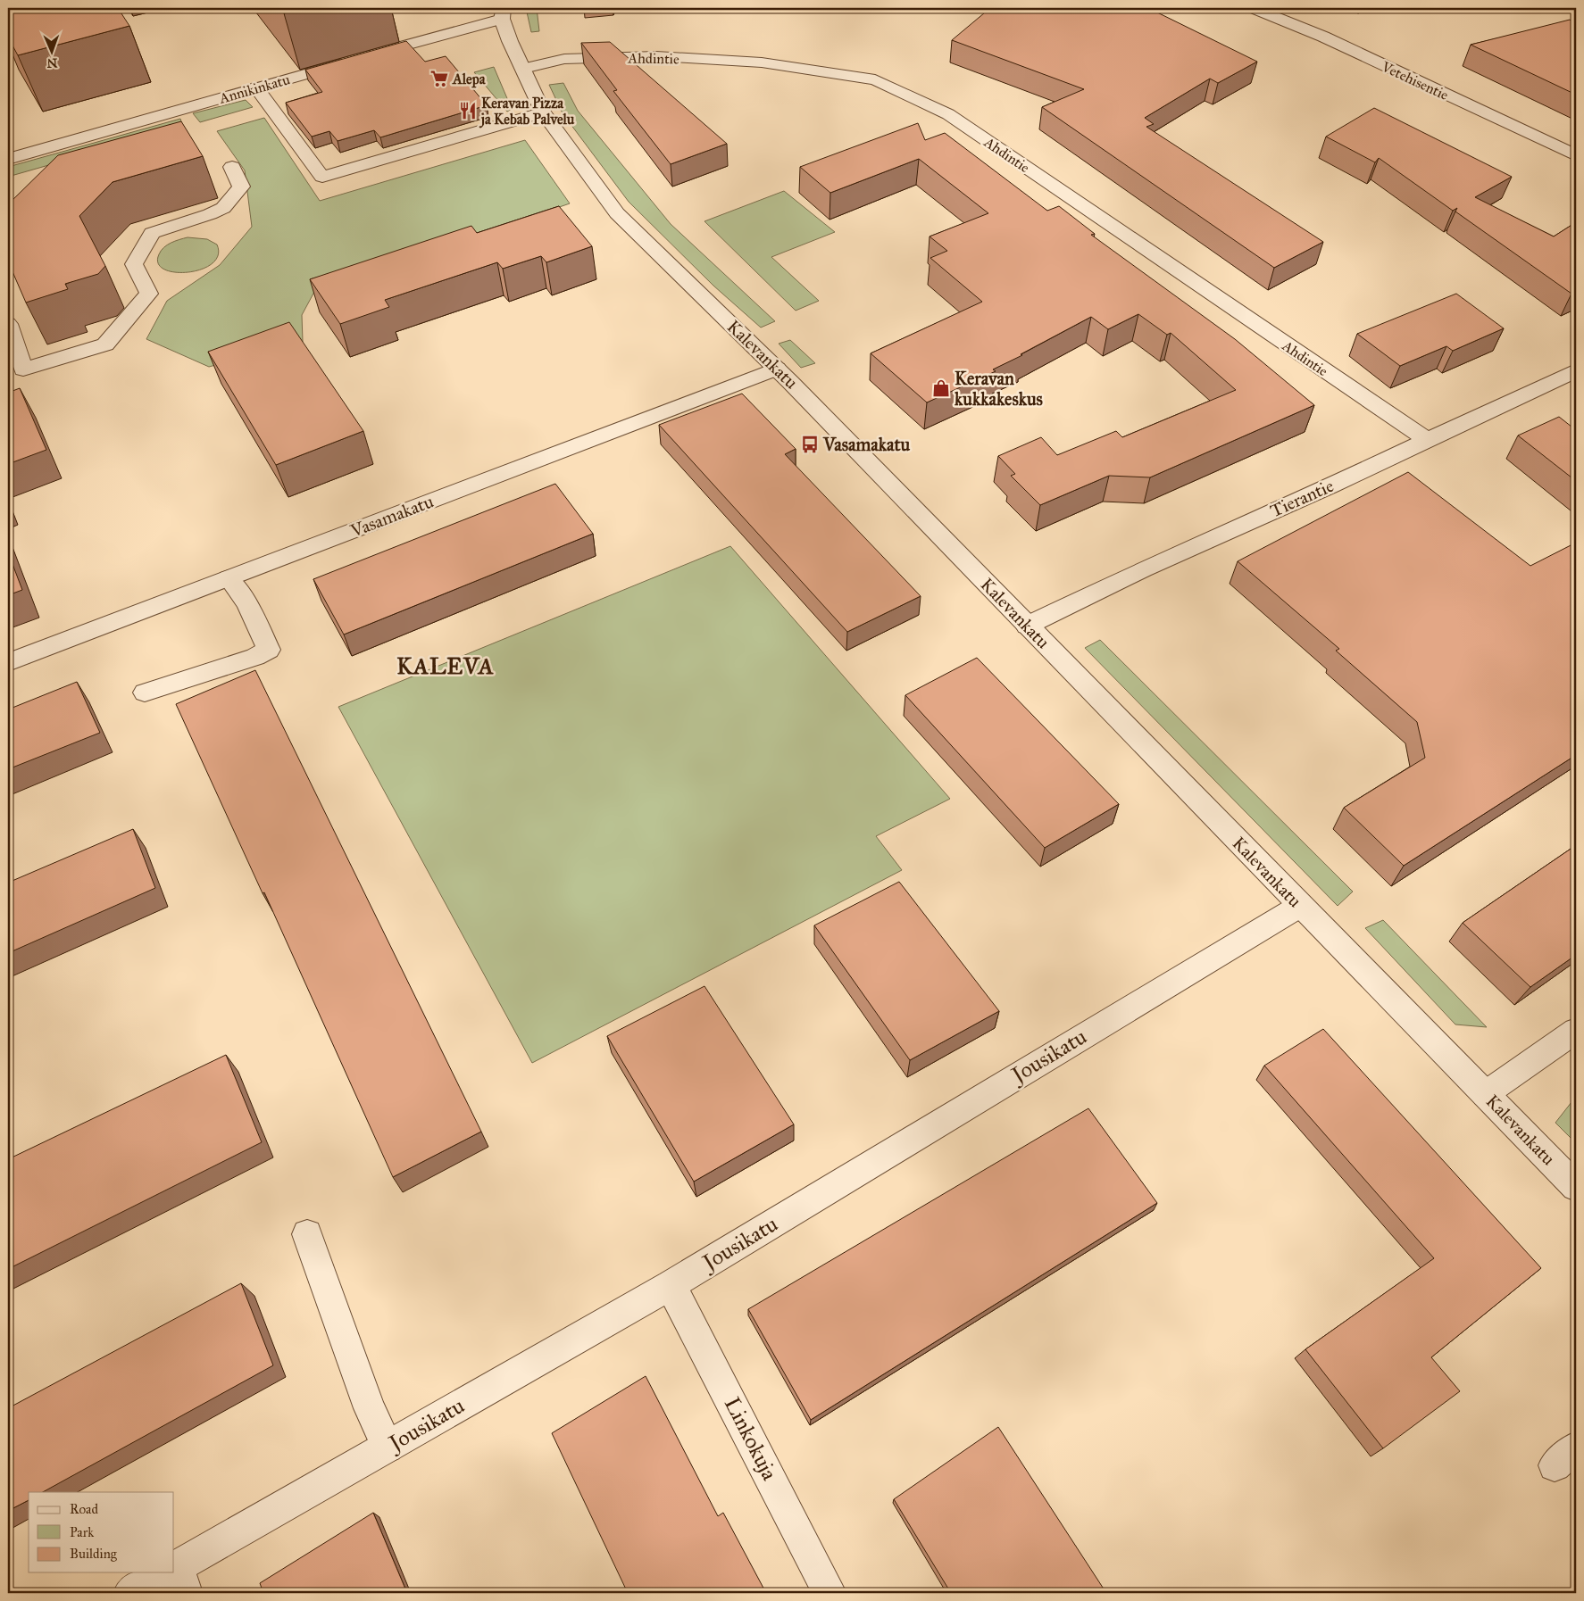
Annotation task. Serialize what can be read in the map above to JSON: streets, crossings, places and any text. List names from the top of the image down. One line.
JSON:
{"streets":{"street":["Ahdintie","Vetehisentie","Annikinkatu","Kalevankatu","Tierantie","Vasamakatu","Jousikatu","Linkokuja"]},"crossings":[["Ahdintie","Kalevankatu"],["Ahdintie","Tierantie"],["Annikinkatu","Kalevankatu"],["Kalevankatu","Tierantie"],["Kalevankatu","Vasamakatu"],["Kalevankatu","Jousikatu"],["Jousikatu","Linkokuja"]],"districts":["KALEVA"],"places":{"supermarket":["Alepa"],"restaurant":["Keravan Pizza ja Kebab Palvelu"],"shop":["Keravan kukkakeskus"],"bus stop":["Vasamakatu"]},"legend":["Road","Park","Building"],"north":"bottom"}
